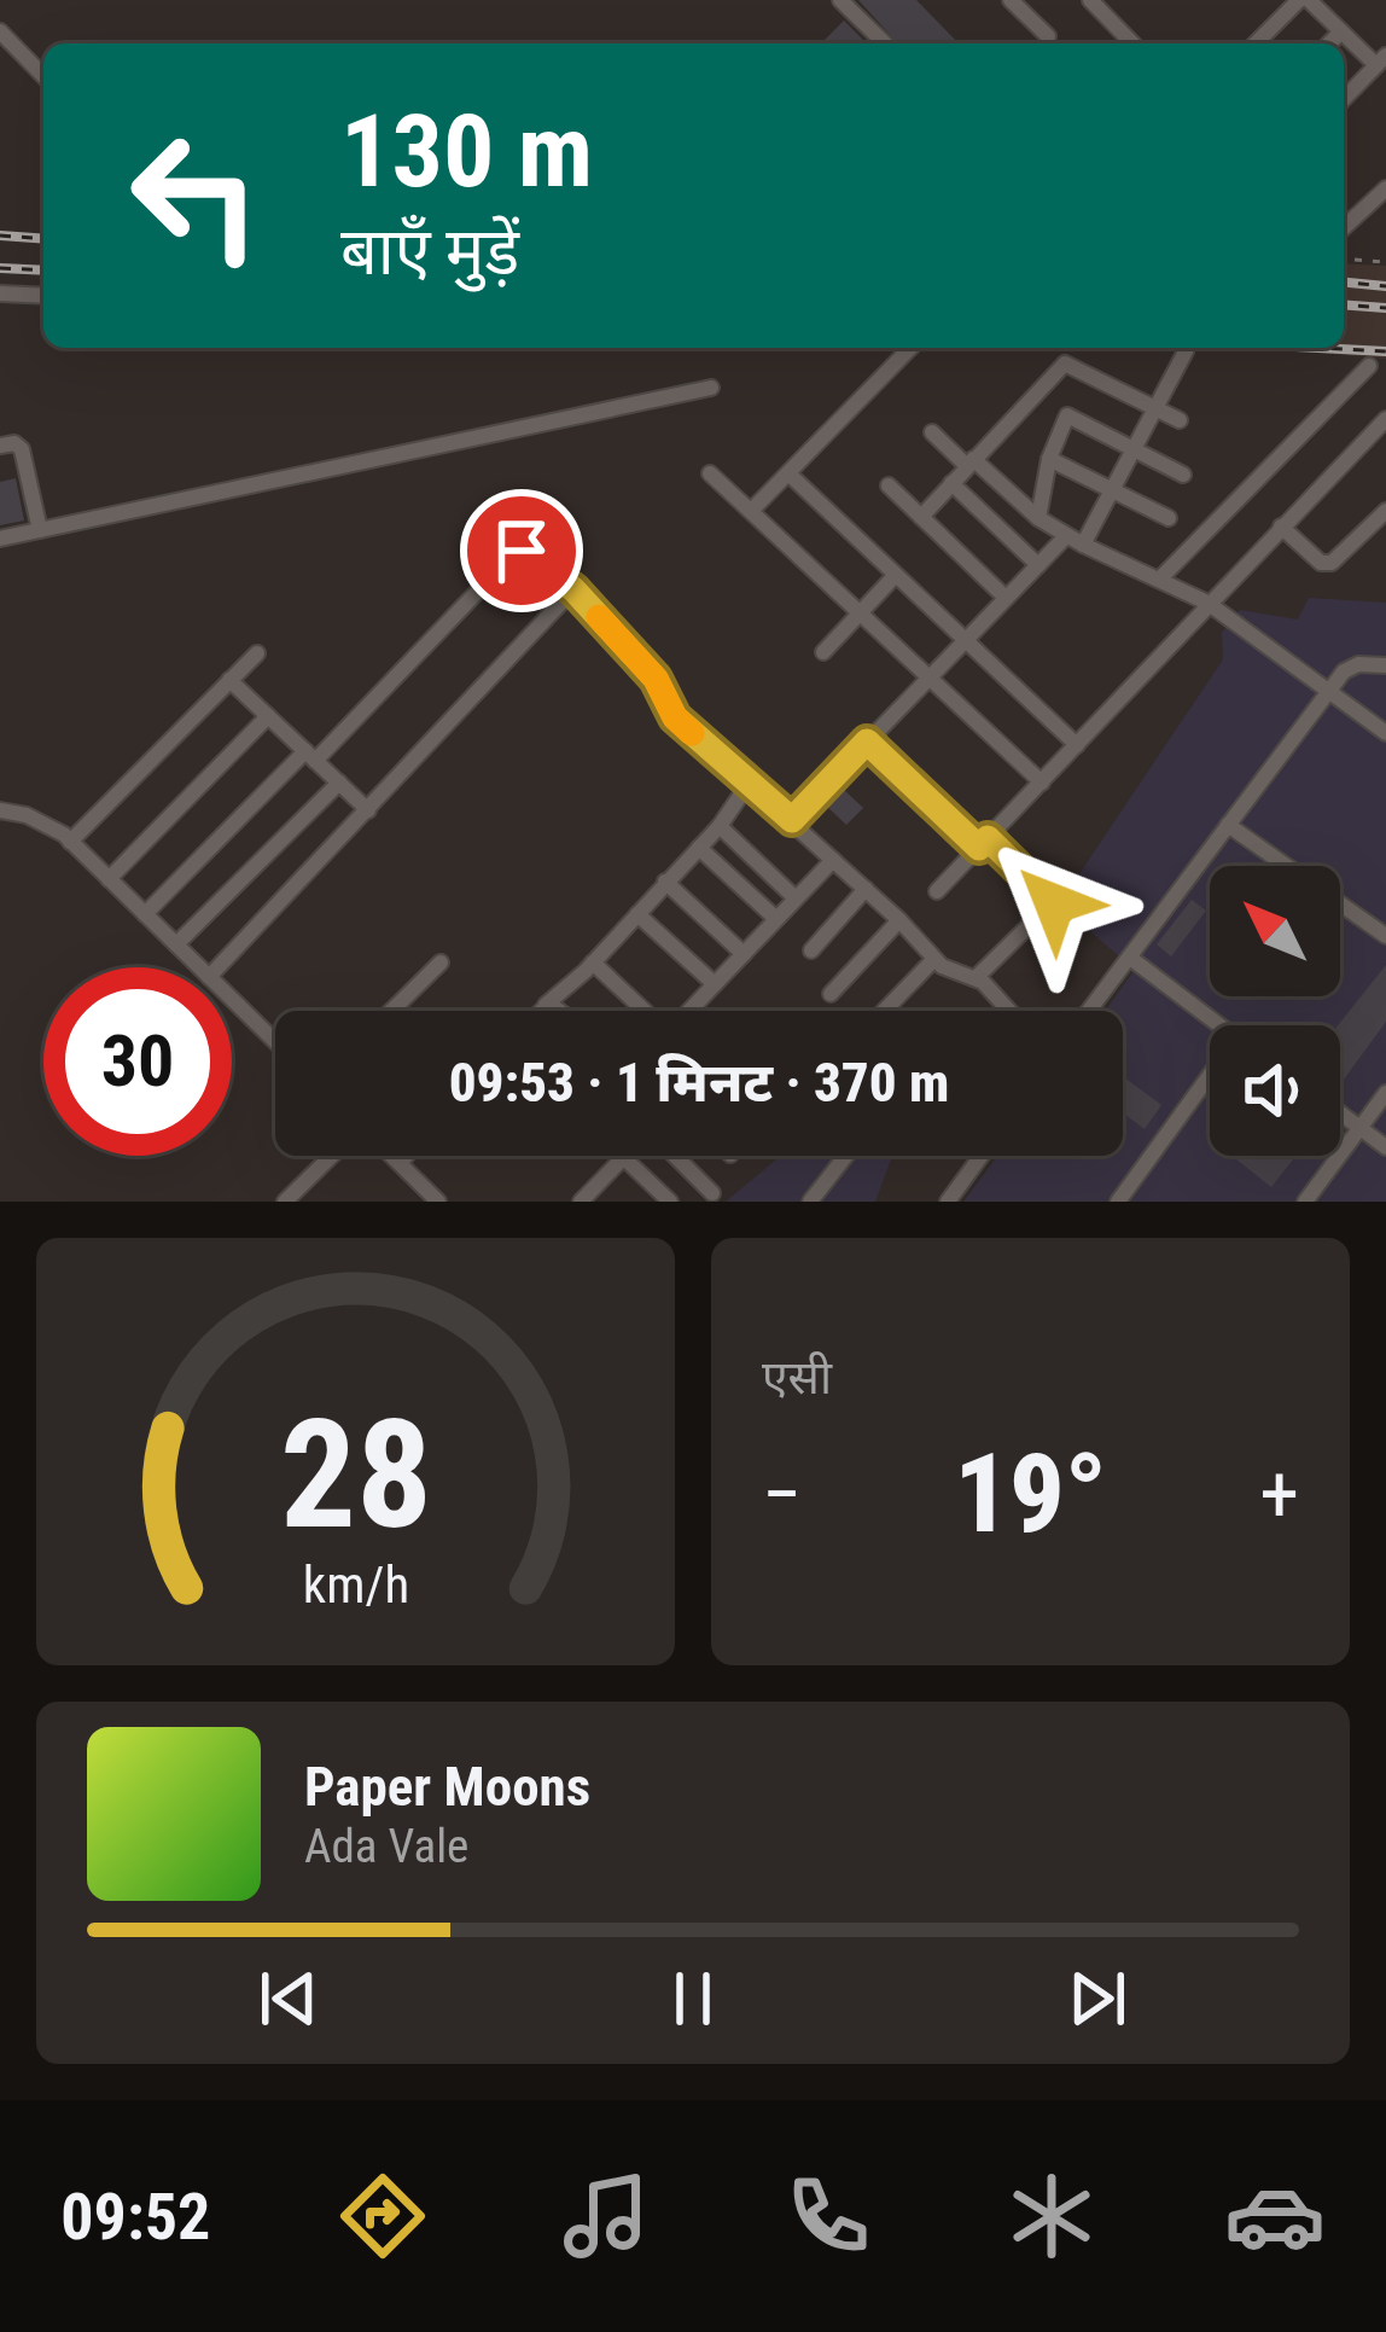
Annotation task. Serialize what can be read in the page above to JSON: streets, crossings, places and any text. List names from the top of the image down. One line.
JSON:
{"north":"top left","page":{"turn":["130 m","बाएँ मुड़ें"],"limit":"30","trip":"09:53 · 1 मिनट · 370 m","tile":"एसी","heat":["−","19°","+"],"song":["Paper Moons","Ada Vale"],"tabs":"09:52","gauge":["28","km/h"]}}
